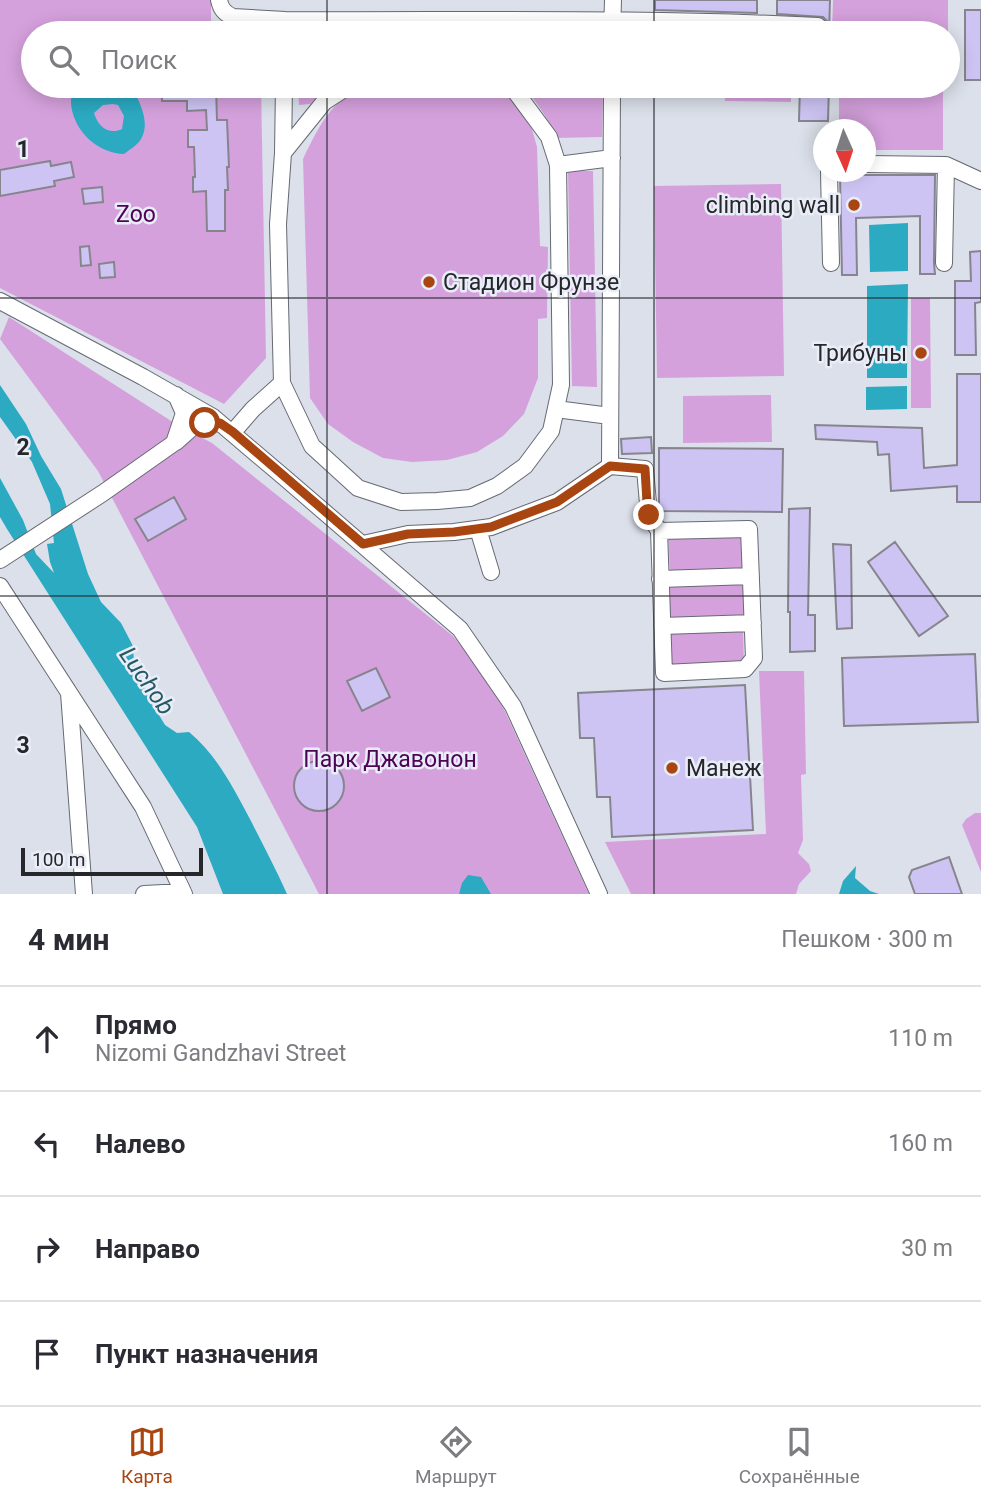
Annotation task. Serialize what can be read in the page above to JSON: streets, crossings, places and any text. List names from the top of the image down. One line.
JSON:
{"water":["Luchob"],"parks":["Zoo","Парк Джавонон"],"places":["climbing wall","Стадион Фрунзе","Трибуны","Манеж"],"scale_bar":"100 m","north":"bottom","page":{"search":"Поиск","scale":"100 m","heading":["4 мин","Пешком · 300 m"],"list":[["Прямо","Nizomi Gandzhavi Street","110 m"],["Налево","160 m"],["Направо","30 m"],"Пункт назначения"],"nav":["Карта","Маршрут","Сохранённые"]},"grid":{"rows":["1","2","3"]}}
